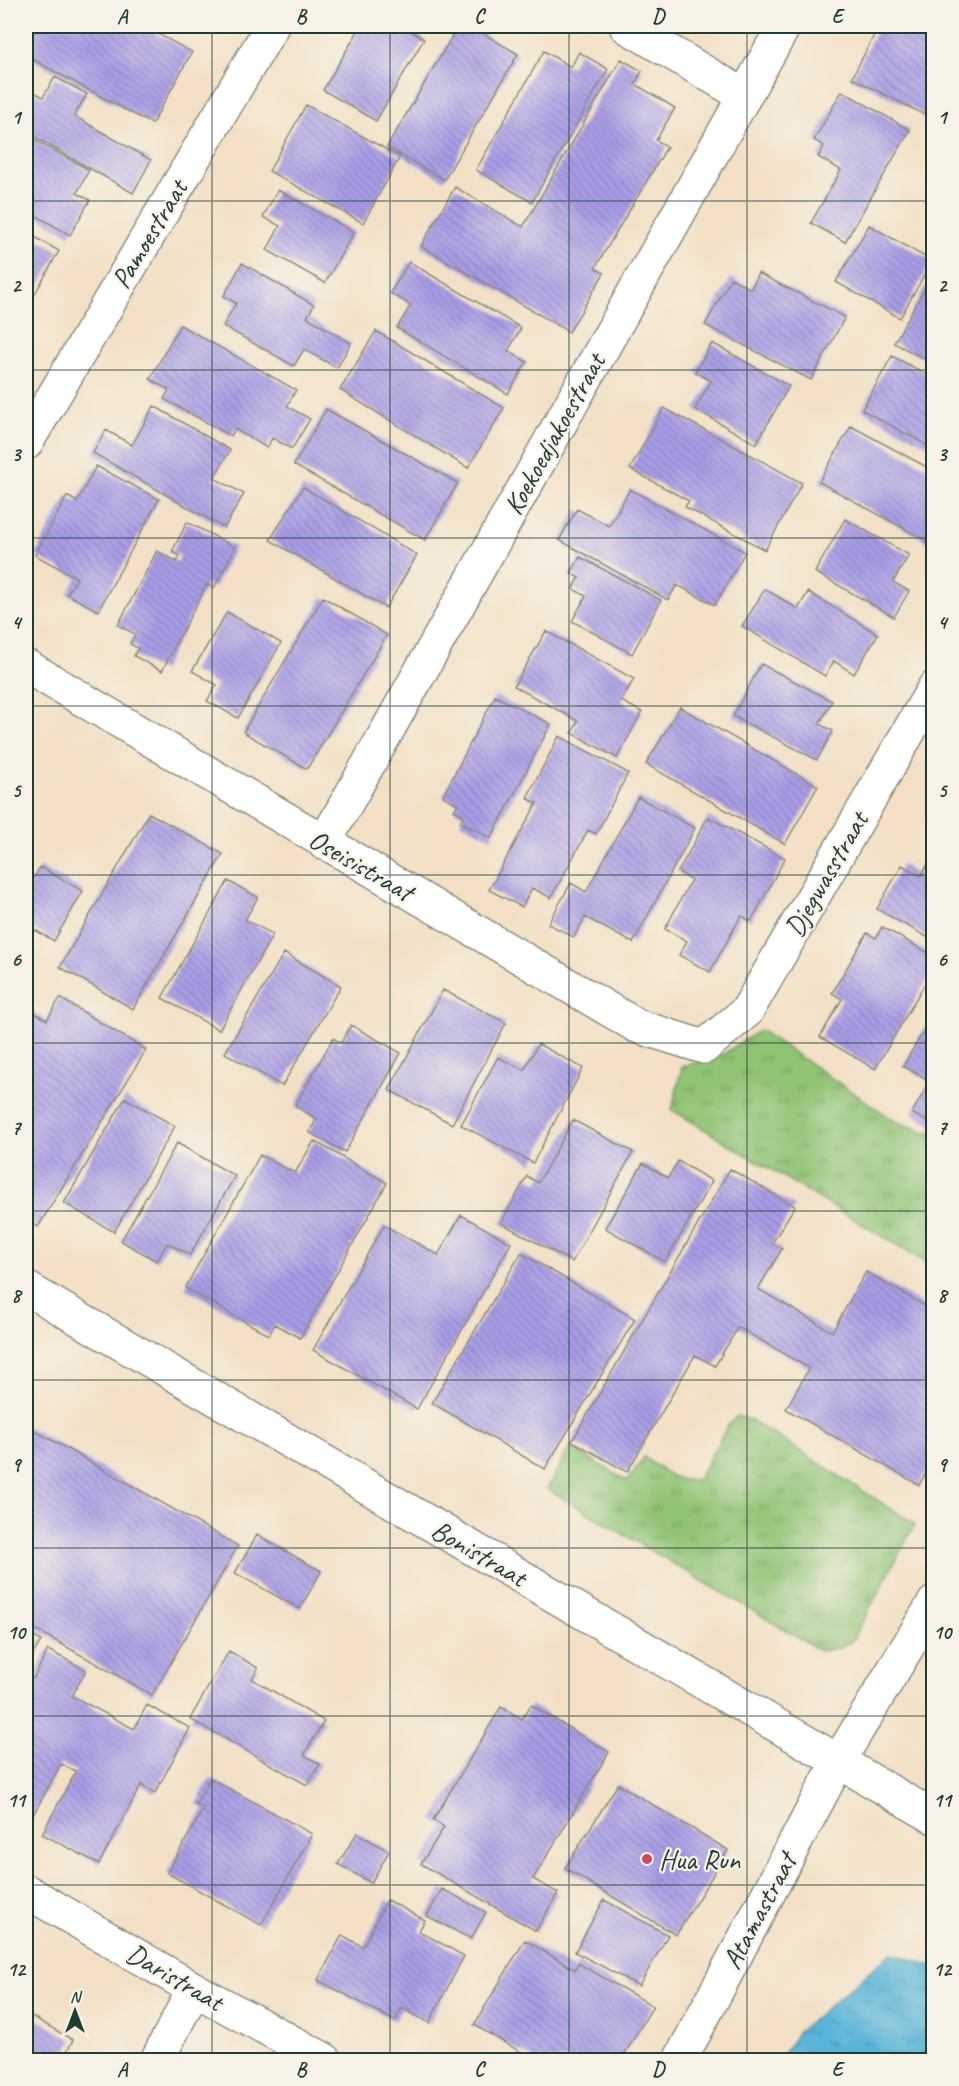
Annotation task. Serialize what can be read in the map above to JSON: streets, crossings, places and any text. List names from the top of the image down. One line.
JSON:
{"streets":{"street":["Pamoestraat","Koekoedjakoestraat","Oseisistraat","Djegwasstraat","Bonistraat","Atamastraat","Daristraat"]},"crossings":[["Koekoedjakoestraat","Oseisistraat"],["Oseisistraat","Djegwasstraat"],["Bonistraat","Atamastraat"]],"places":["Hua Run"],"north":"top","grid":{"columns":["A","B","C","D","E"],"rows":["1","2","3","4","5","6","7","8","9","10","11","12"]}}
